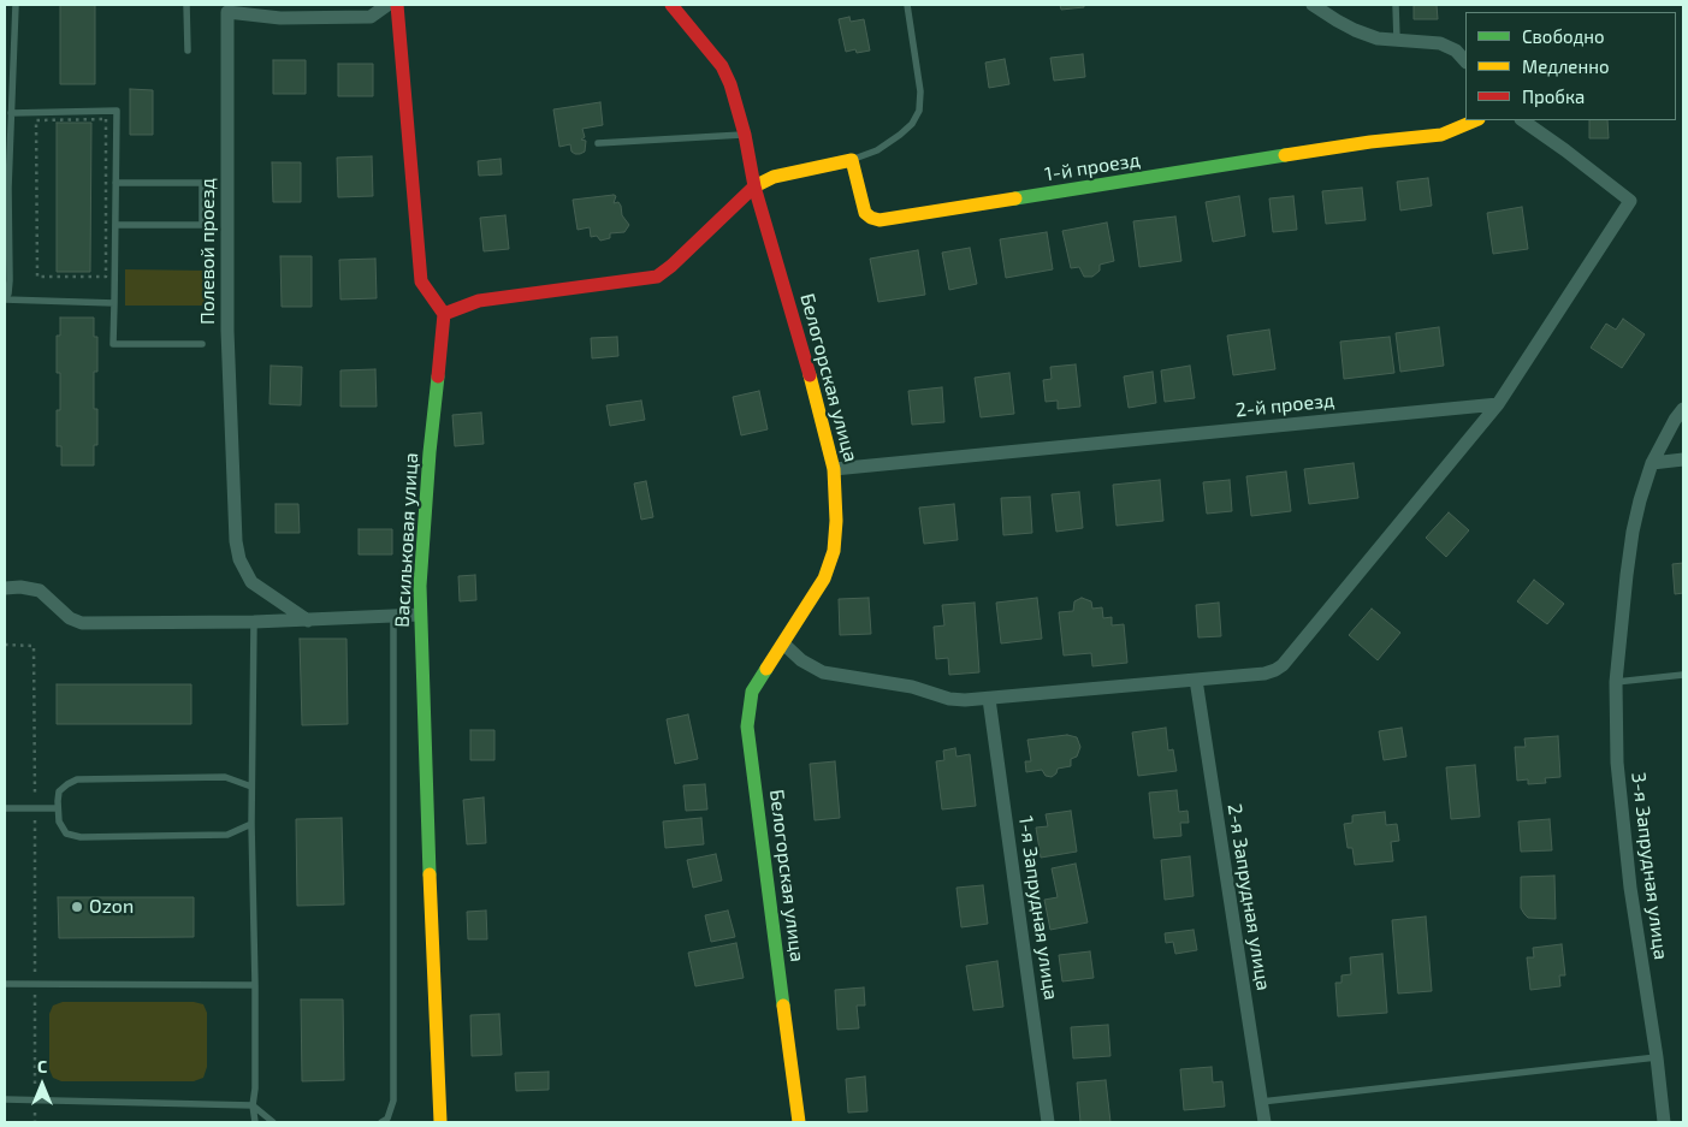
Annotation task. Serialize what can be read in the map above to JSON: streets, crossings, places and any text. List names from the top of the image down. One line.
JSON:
{"streets":{"street":["1-й проезд","Полевой проезд","Белогорская улица","2-й проезд","Васильковая улица","3-я Запрудная улица","2-я Запрудная улица","1-я Запрудная улица"]},"crossings":[["Белогорская улица","2-й проезд"]],"places":["Ozon"],"legend":["Свободно","Медленно","Пробка"],"north":"top"}
